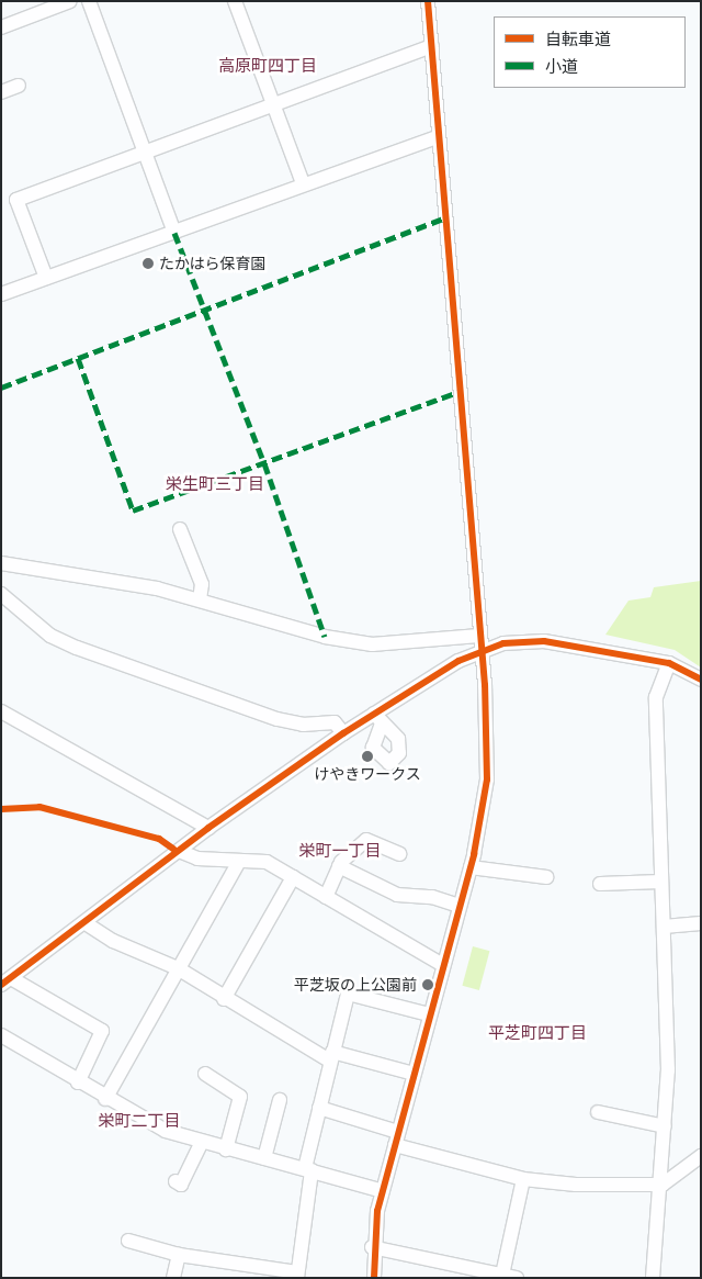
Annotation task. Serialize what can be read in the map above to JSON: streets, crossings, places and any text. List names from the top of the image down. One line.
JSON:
{"districts":["高原町四丁目","栄生町三丁目","栄町一丁目","平芝町四丁目","栄町二丁目"],"places":["たかはら保育園","けやきワークス","平芝坂の上公園前"],"legend":["自転車道","小道"]}
